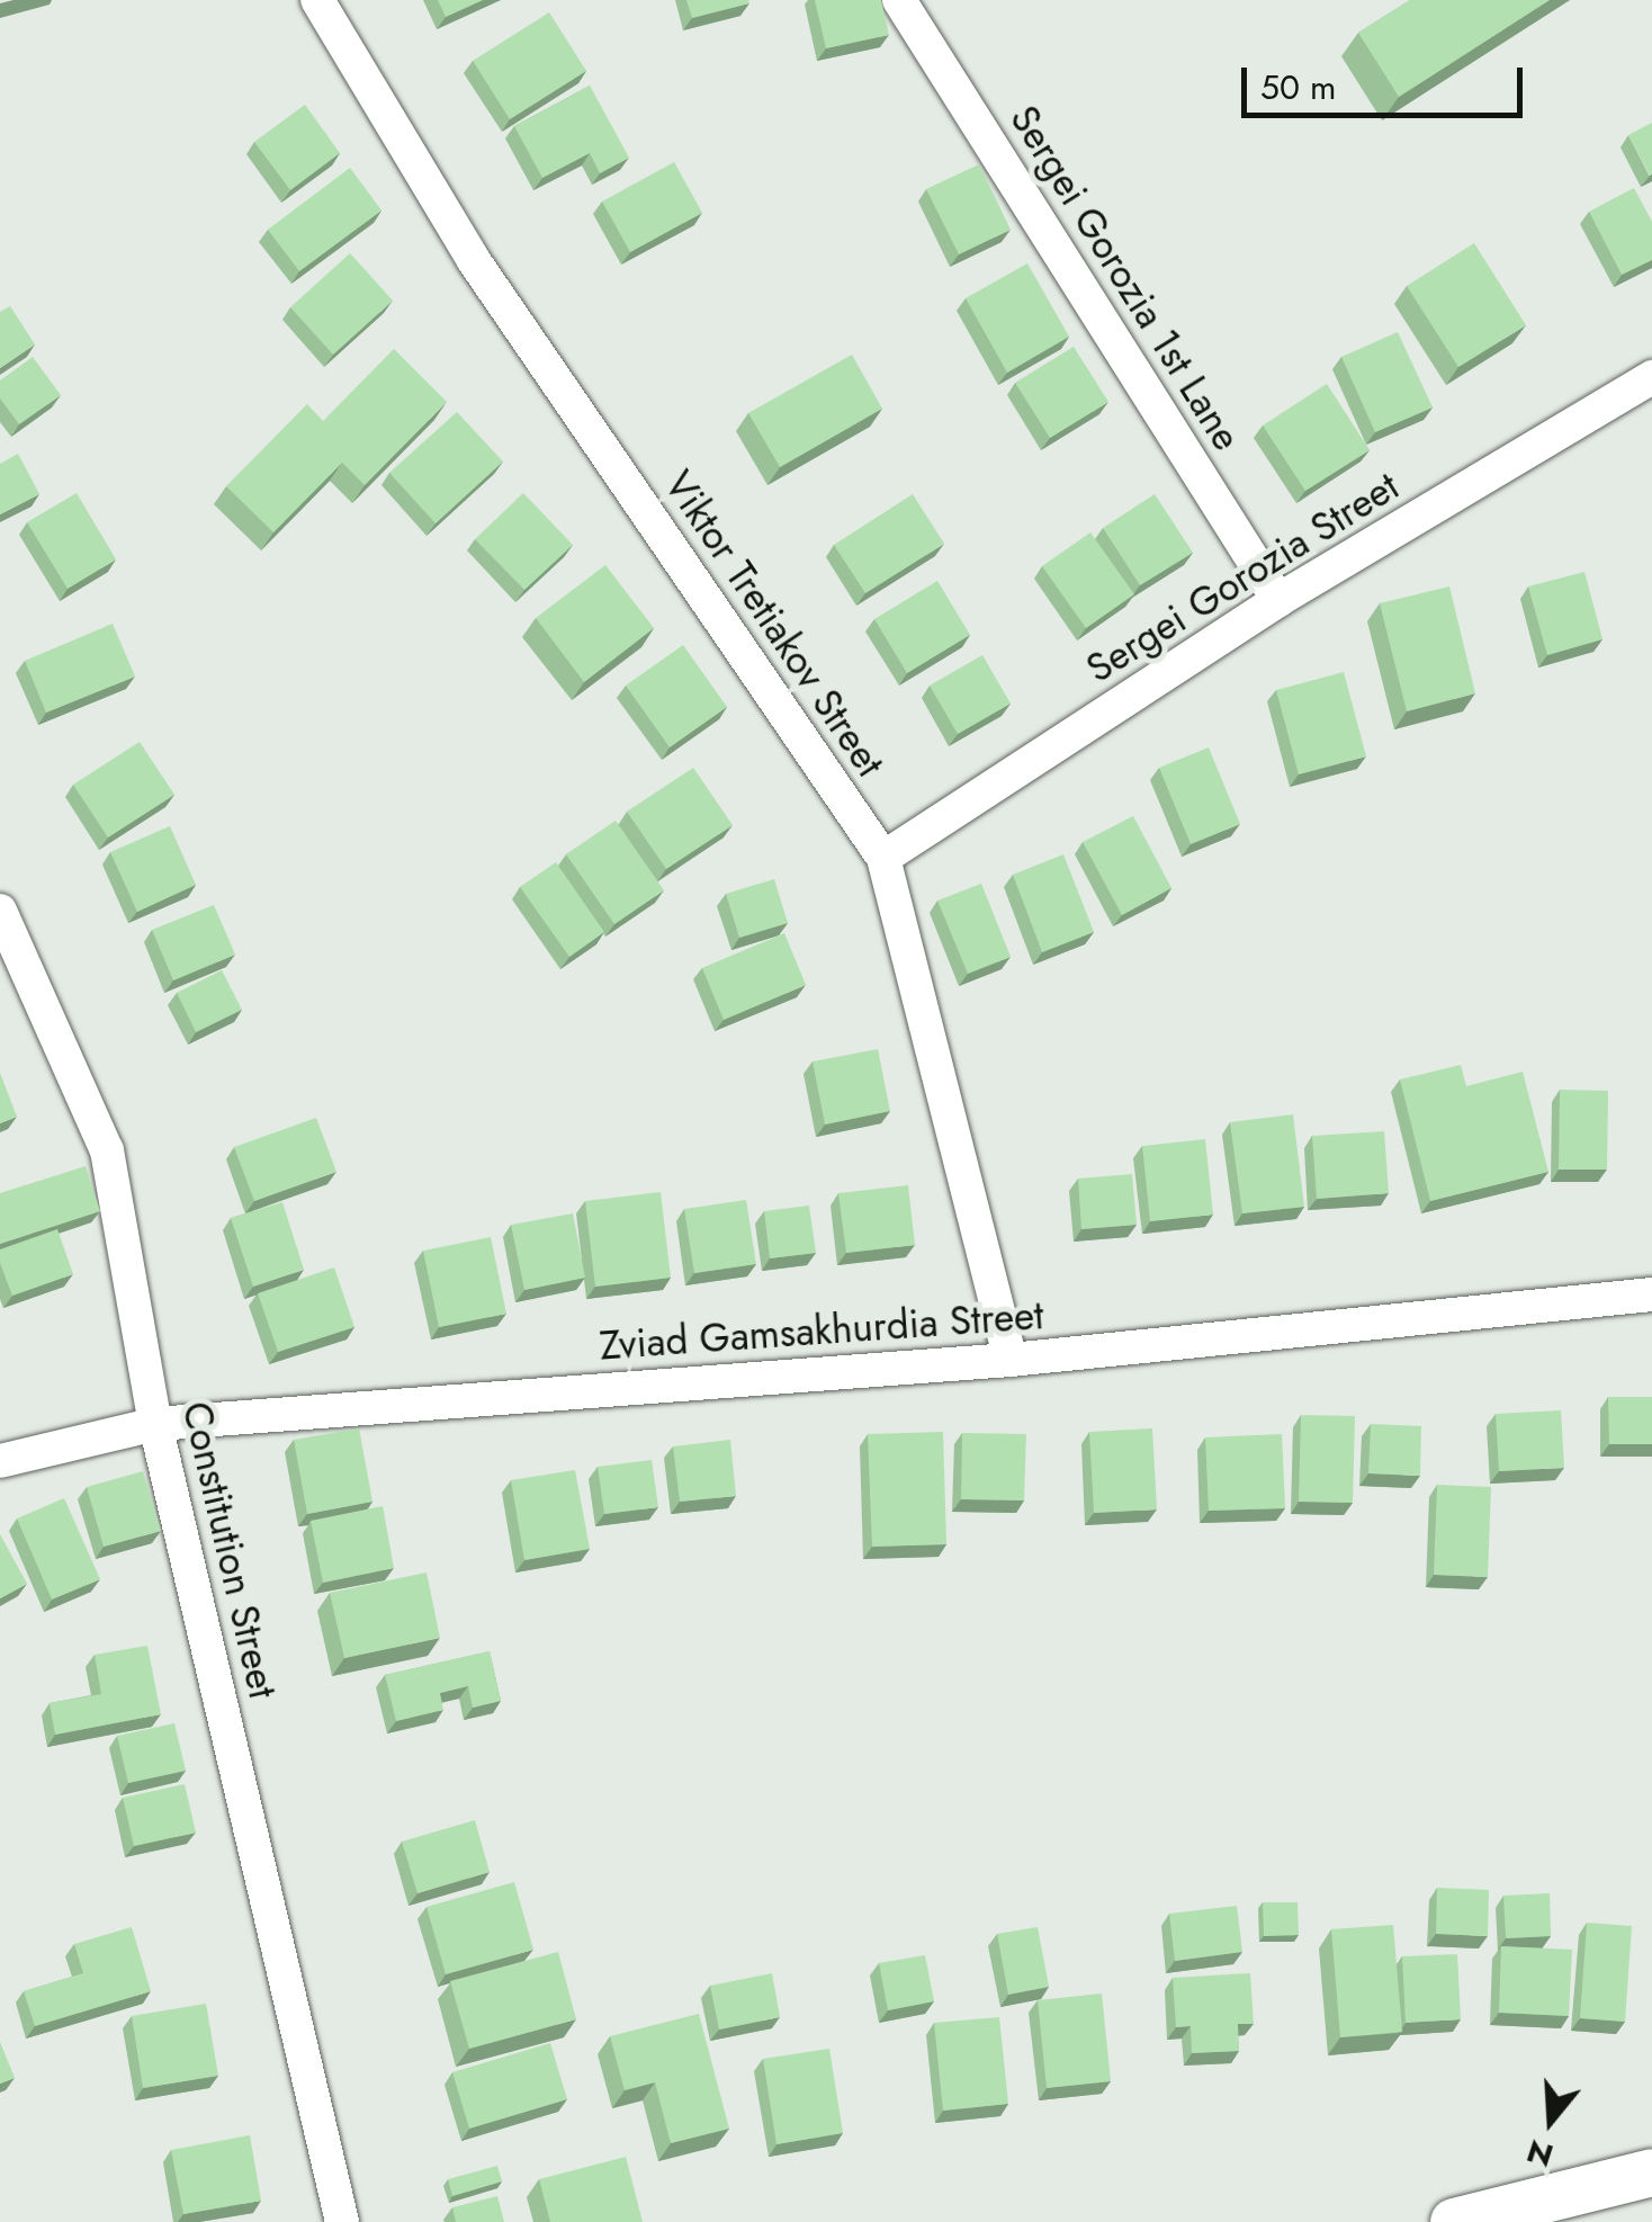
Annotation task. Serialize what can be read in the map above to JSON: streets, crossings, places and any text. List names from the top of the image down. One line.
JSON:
{"streets":{"street":["Sergei Gorozia 1st Lane","Sergei Gorozia Street","Viktor Tretiakov Street","Zviad Gamsakhurdia Street","Constitution Street"]},"crossings":[["Sergei Gorozia 1st Lane","Sergei Gorozia Street"],["Sergei Gorozia Street","Viktor Tretiakov Street"],["Viktor Tretiakov Street","Zviad Gamsakhurdia Street"],["Zviad Gamsakhurdia Street","Constitution Street"]],"scale_bar":"50 m","north":"bottom"}
